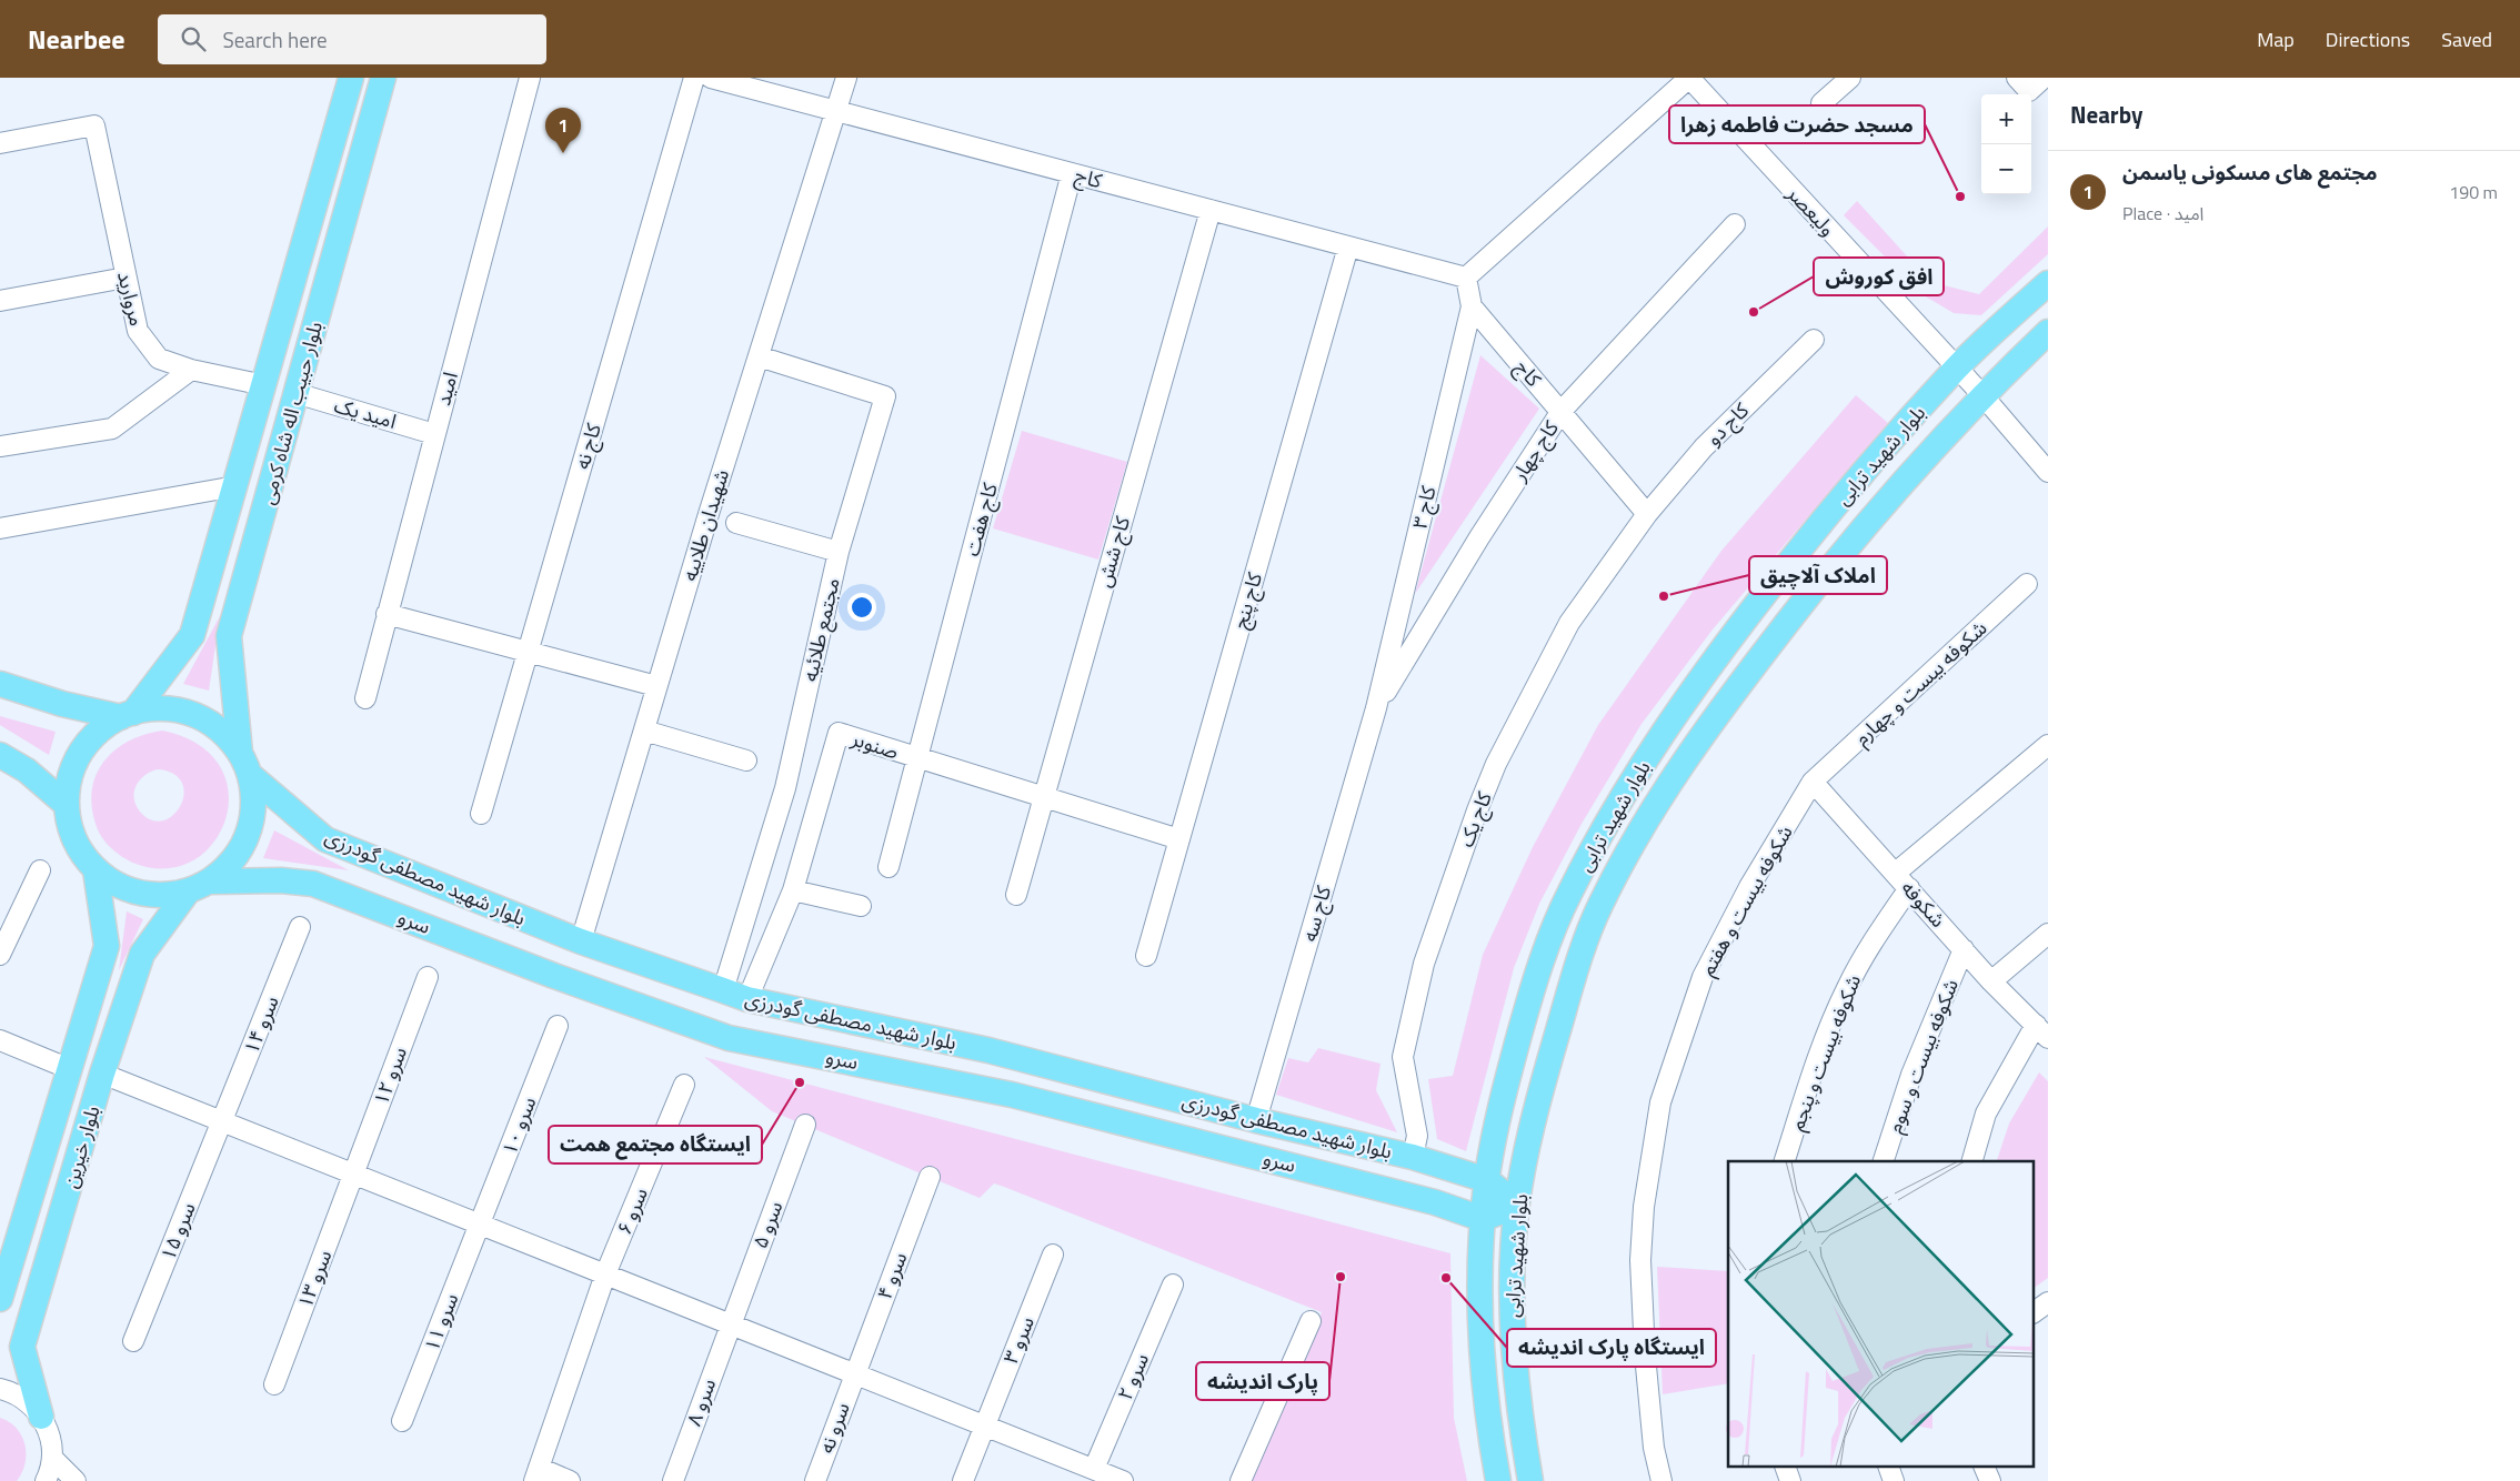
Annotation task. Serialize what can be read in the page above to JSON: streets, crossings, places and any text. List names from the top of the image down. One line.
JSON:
{"streets":{"main road":["بلوار حبیب اله شاه کرمی","بلوار شهید ترابی","بلوار شهید مصطفی گودرزی","سرو","بلوار خیرین"],"street":["کاج","ولیعصر","مروارید","امید","امید یک","کاج دو","کاج نه","کاج چهار","کاج ۳","کاج هفت","شهیدان طلاییه","کاج شش","کاج پنج","مجتمع طلائیه","شکوفه بیست و چهارم","صنوبر","کاج یک","شکوفه بیست و هفتم","شکوفه","کاج سه","سرو ۱۴","شکوفه بیست و پنجم","شکوفه بیست و سوم","سرو ۱۲","سرو ۱۰","سرو ۶","سرو ۵","سرو ۱۵","سرو ۴","سرو ۱۳","سرو ۱۱","سرو ۳","سرو ۲","سرو ۸","سرو نه"]},"crossings":[["کاج","کاج دو"],["کاج","کاج چهار"],["کاج","کاج ۳"],["کاج","کاج هفت"],["کاج","شهیدان طلاییه"],["کاج","کاج شش"],["کاج","کاج پنج"],["کاج","کاج یک"],["ولیعصر","بلوار شهید ترابی"],["مروارید","بلوار حبیب اله شاه کرمی"],["امید","امید یک"],["بلوار حبیب اله شاه کرمی","امید یک"],["بلوار حبیب اله شاه کرمی","بلوار شهید مصطفی گودرزی"],["بلوار حبیب اله شاه کرمی","سرو"],["بلوار حبیب اله شاه کرمی","بلوار خیرین"],["کاج دو","کاج یک"],["کاج چهار","کاج ۳"],["کاج چهار","کاج سه"],["بلوار شهید ترابی","بلوار شهید مصطفی گودرزی"],["بلوار شهید ترابی","سرو"],["کاج ۳","کاج سه"],["کاج هفت","صنوبر"],["شهیدان طلاییه","مجتمع طلائیه"],["شهیدان طلاییه","بلوار شهید مصطفی گودرزی"],["کاج شش","صنوبر"],["کاج پنج","صنوبر"],["مجتمع طلائیه","بلوار شهید مصطفی گودرزی"],["شکوفه بیست و چهارم","شکوفه بیست و هفتم"],["شکوفه بیست و چهارم","شکوفه"],["صنوبر","بلوار شهید مصطفی گودرزی"],["کاج یک","بلوار شهید مصطفی گودرزی"],["بلوار شهید مصطفی گودرزی","کاج سه"],["بلوار شهید مصطفی گودرزی","سرو"],["بلوار شهید مصطفی گودرزی","بلوار خیرین"],["شکوفه بیست و هفتم","شکوفه"],["شکوفه","شکوفه بیست و پنجم"],["شکوفه","شکوفه بیست و سوم"],["سرو","بلوار خیرین"],["سرو ۱۴","سرو ۱۵"],["سرو ۱۲","سرو ۱۳"],["سرو ۱۰","سرو ۱۱"],["سرو ۵","سرو ۸"],["سرو ۴","سرو نه"]],"places":["مسجد حضرت فاطمه زهرا","افق کوروش","املاک آلاچیق","ایستگاه مجتمع همت","پارک اندیشه","ایستگاه پارک اندیشه"],"page":{"header":"Nearbee","search":"Search here","nav":["Map","Directions","Saved"],"heading":"Nearby","map_buttons":["+","−"],"pins":"1","list":[{"mark":"1","name":"مجتمع های مسکونی یاسمن","note":"Place · امید","value":"190 m"}]}}
